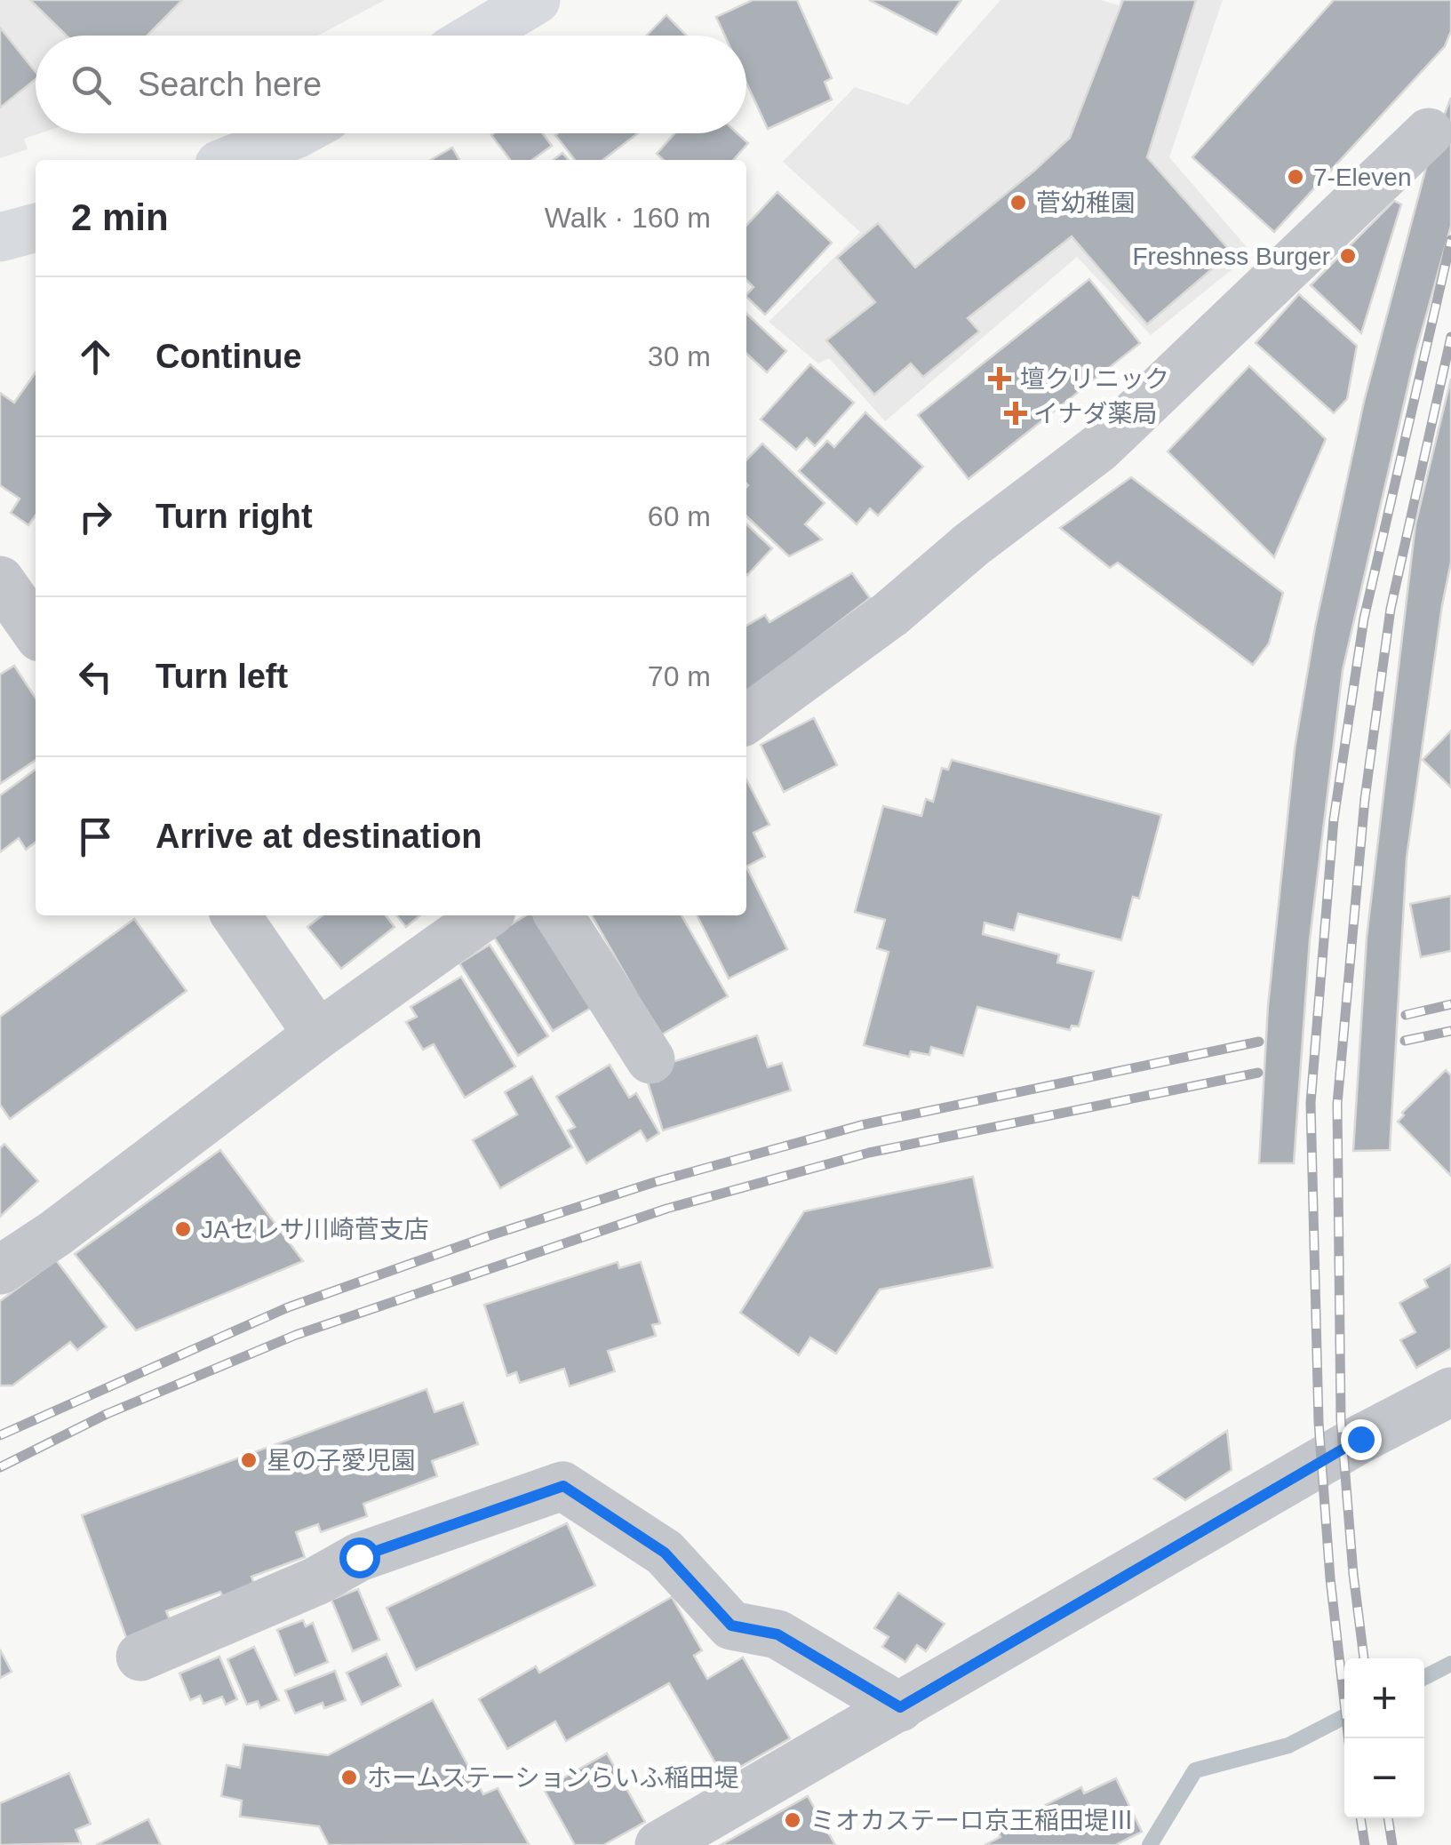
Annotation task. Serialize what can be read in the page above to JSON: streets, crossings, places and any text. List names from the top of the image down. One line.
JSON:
{"places":{"other":["7-Eleven","菅幼稚園","Freshness Burger","JAセレサ川崎菅支店","星の子愛児園","ホームステーションらいふ稲田堤","ミオカステーロ京王稲田堤Ⅲ"],"health":["壇クリニック","イナダ薬局"]},"page":{"search":"Search here","heading":["2 min","Walk · 160 m"],"list":[["Continue","30 m"],["Turn right","60 m"],["Turn left","70 m"],"Arrive at destination"],"map_buttons":["+","−"]}}
